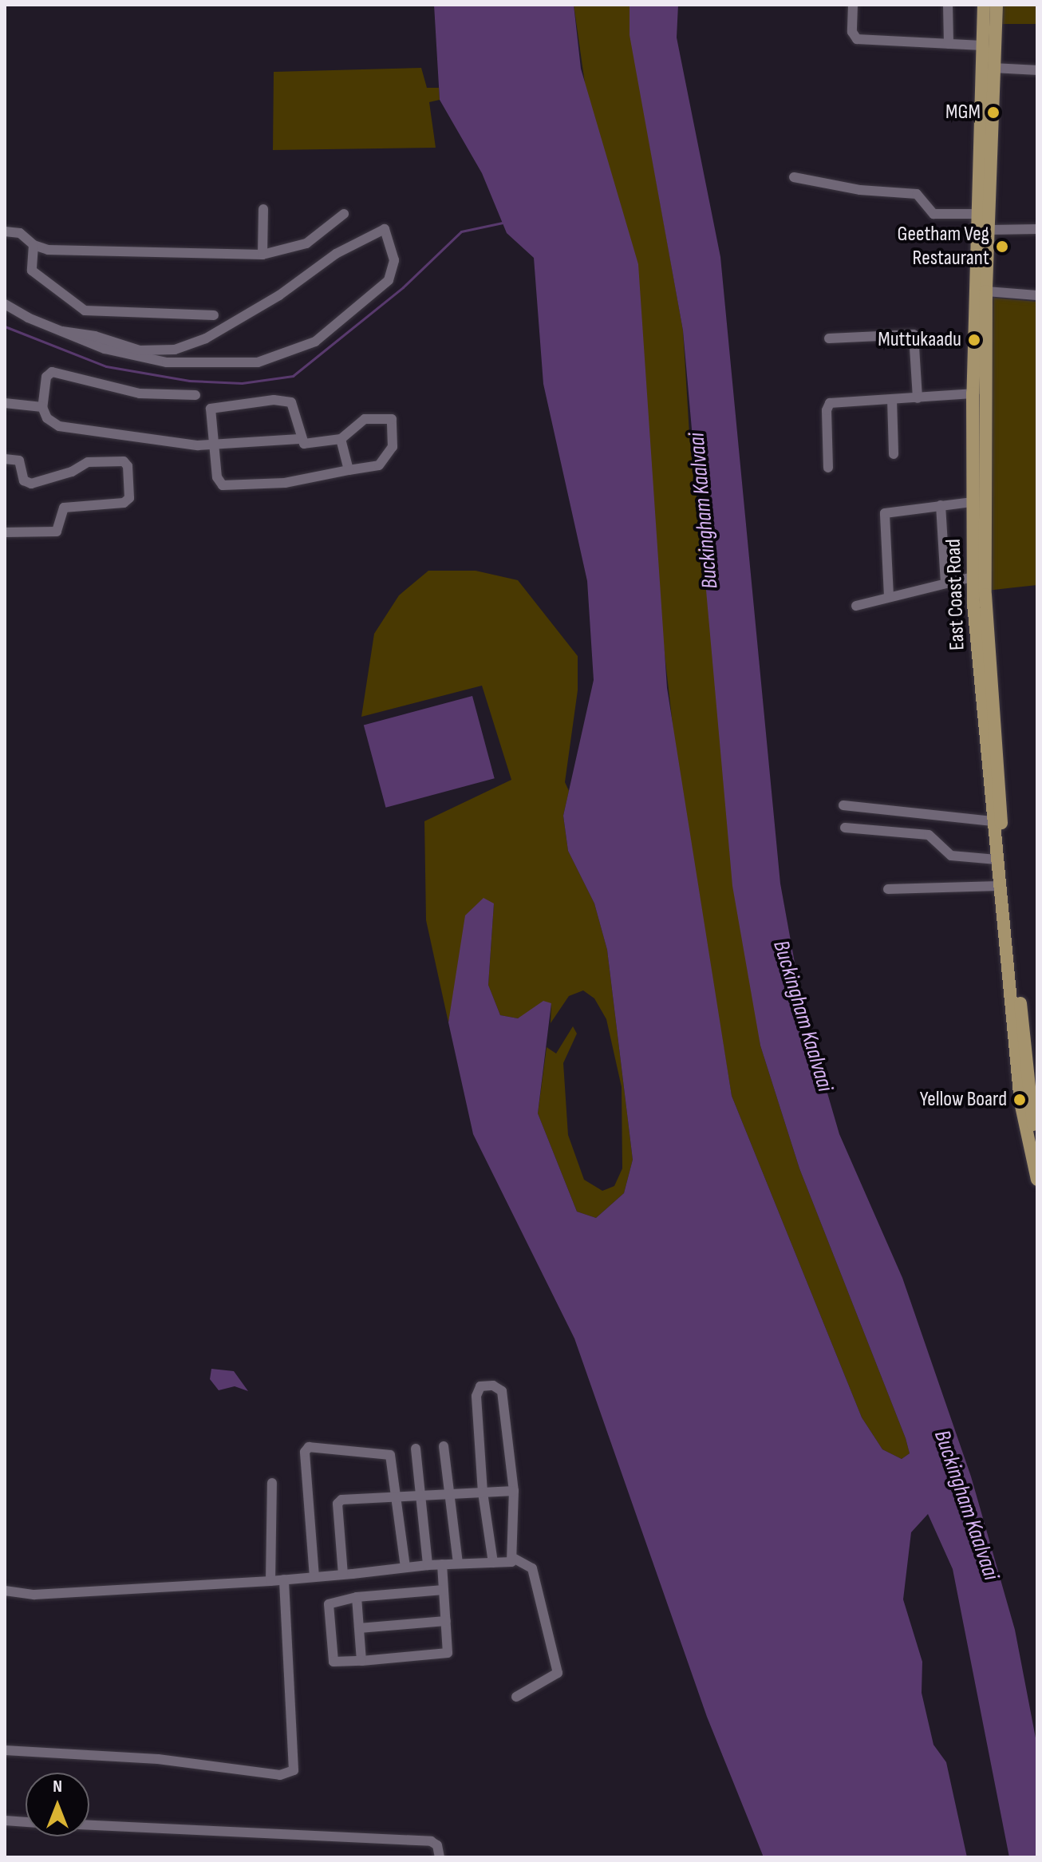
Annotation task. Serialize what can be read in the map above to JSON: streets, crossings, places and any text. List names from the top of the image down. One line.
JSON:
{"streets":{"main road":["East Coast Road"]},"water":["Buckingham Kaalvaai"],"places":["MGM","Geetham Veg Restaurant","Muttukaadu","Yellow Board"],"north":"top"}
